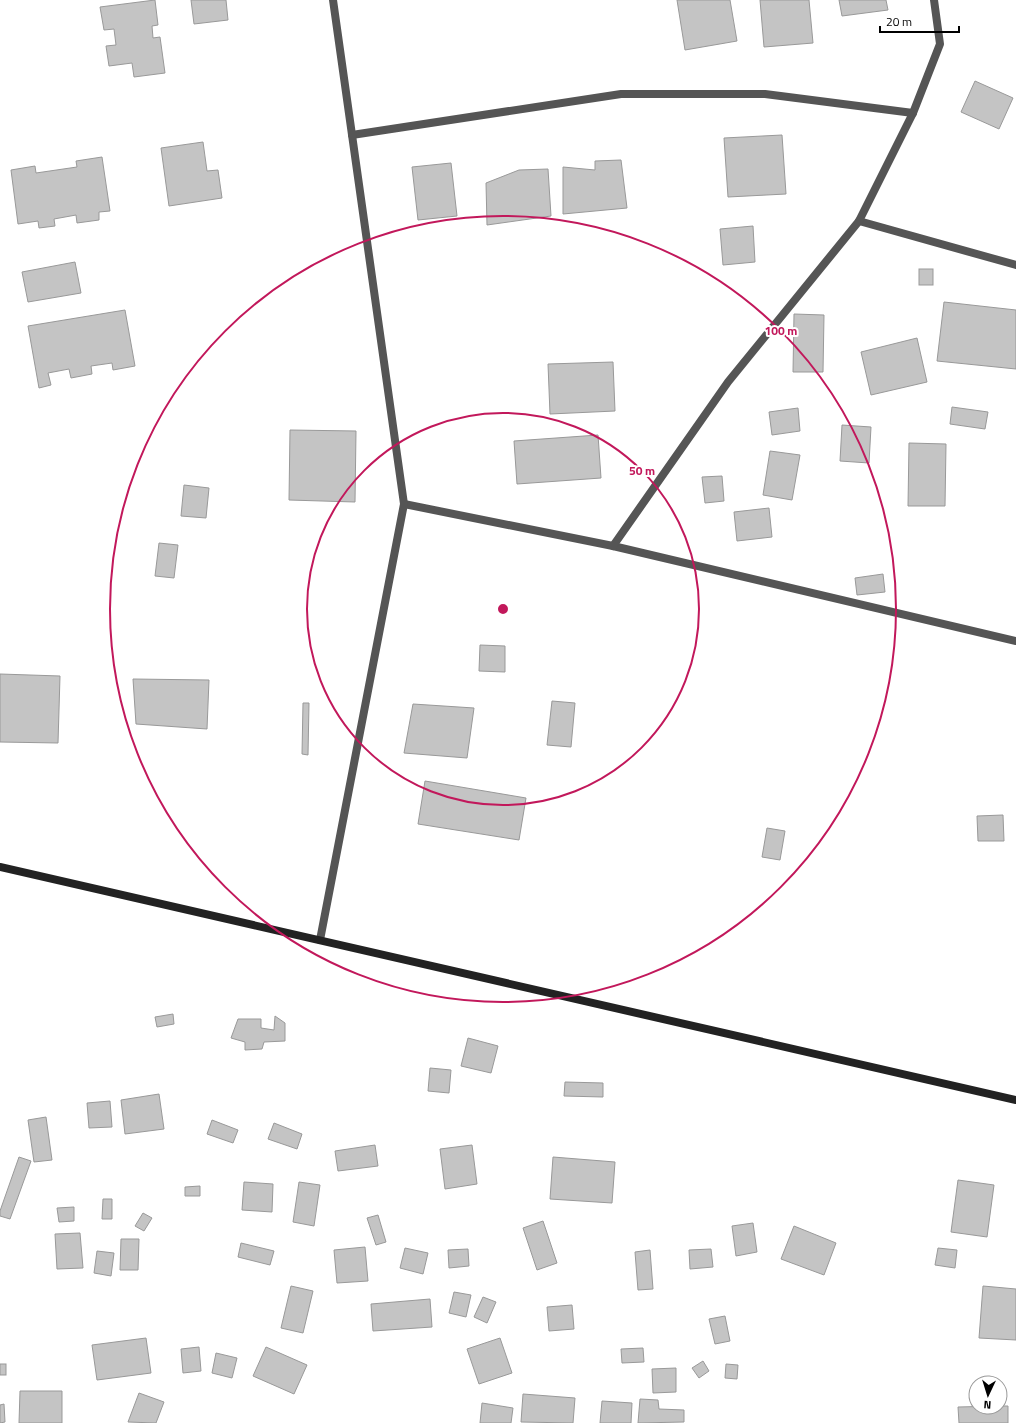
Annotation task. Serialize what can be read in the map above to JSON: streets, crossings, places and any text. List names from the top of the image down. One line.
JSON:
{"scale_bar":"20 m","north":"bottom","rings":["100 m","50 m"]}
